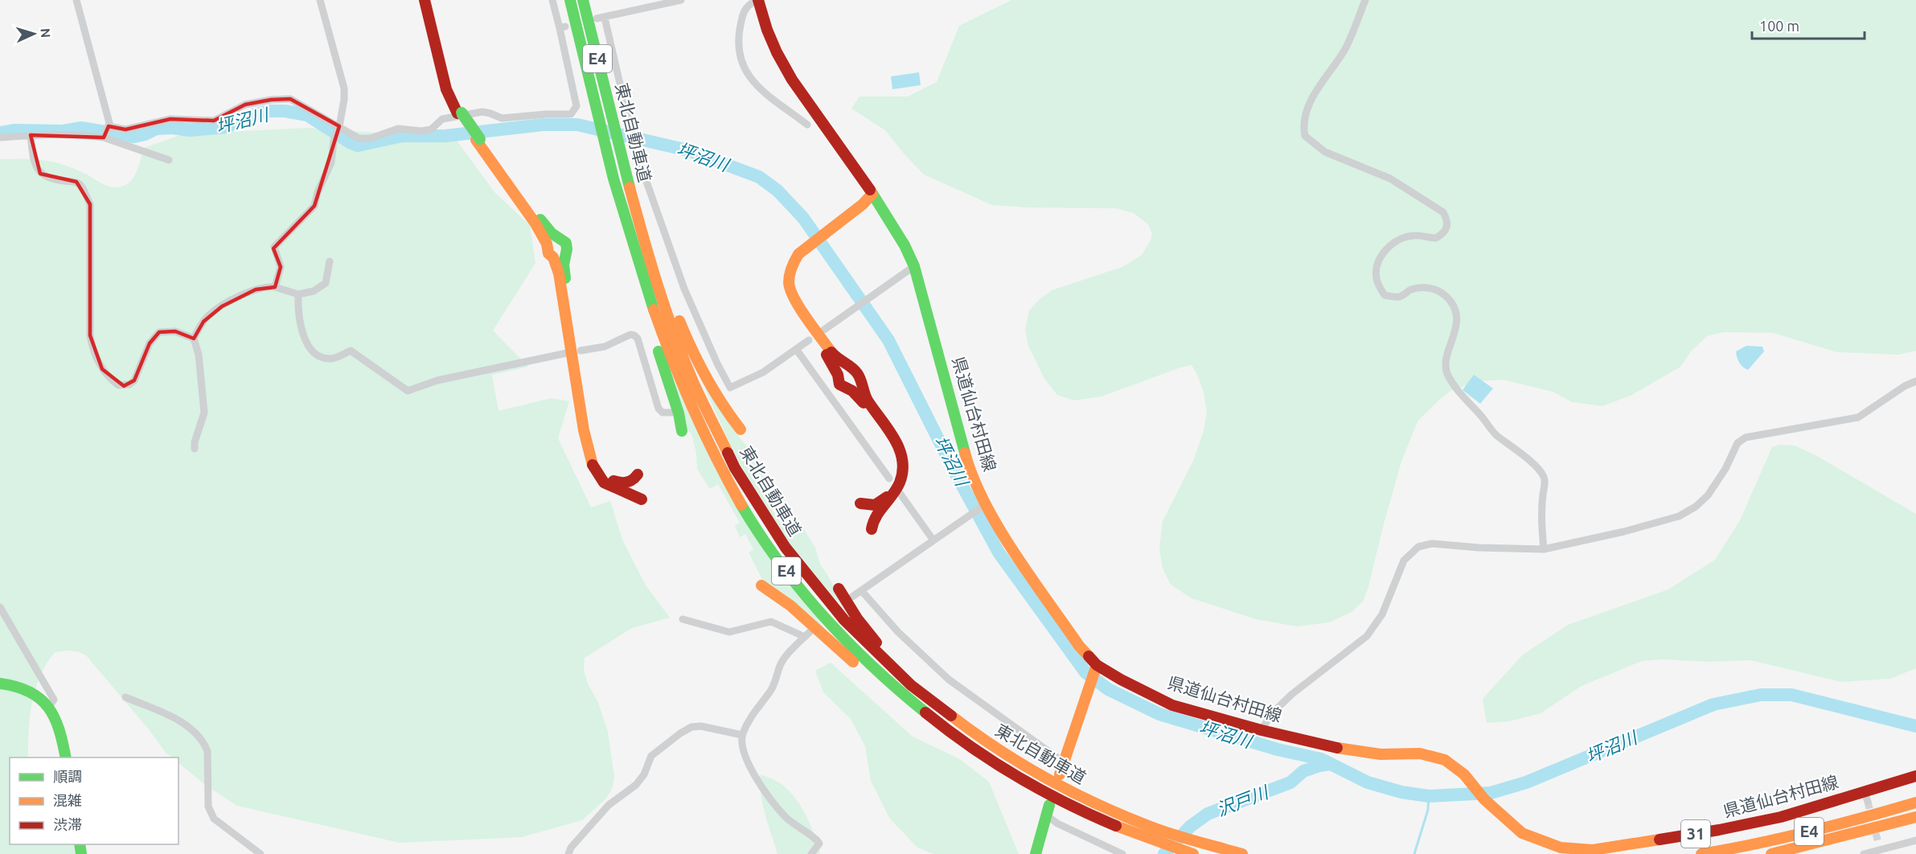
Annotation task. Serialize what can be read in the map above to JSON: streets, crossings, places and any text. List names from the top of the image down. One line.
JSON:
{"streets":{"main road":["E4","東北自動車道","県道仙台村田線","31"]},"water":["坪沼川","沢戸川"],"legend":["順調","混雑","渋滞"],"scale_bar":"100 m","north":"right"}
